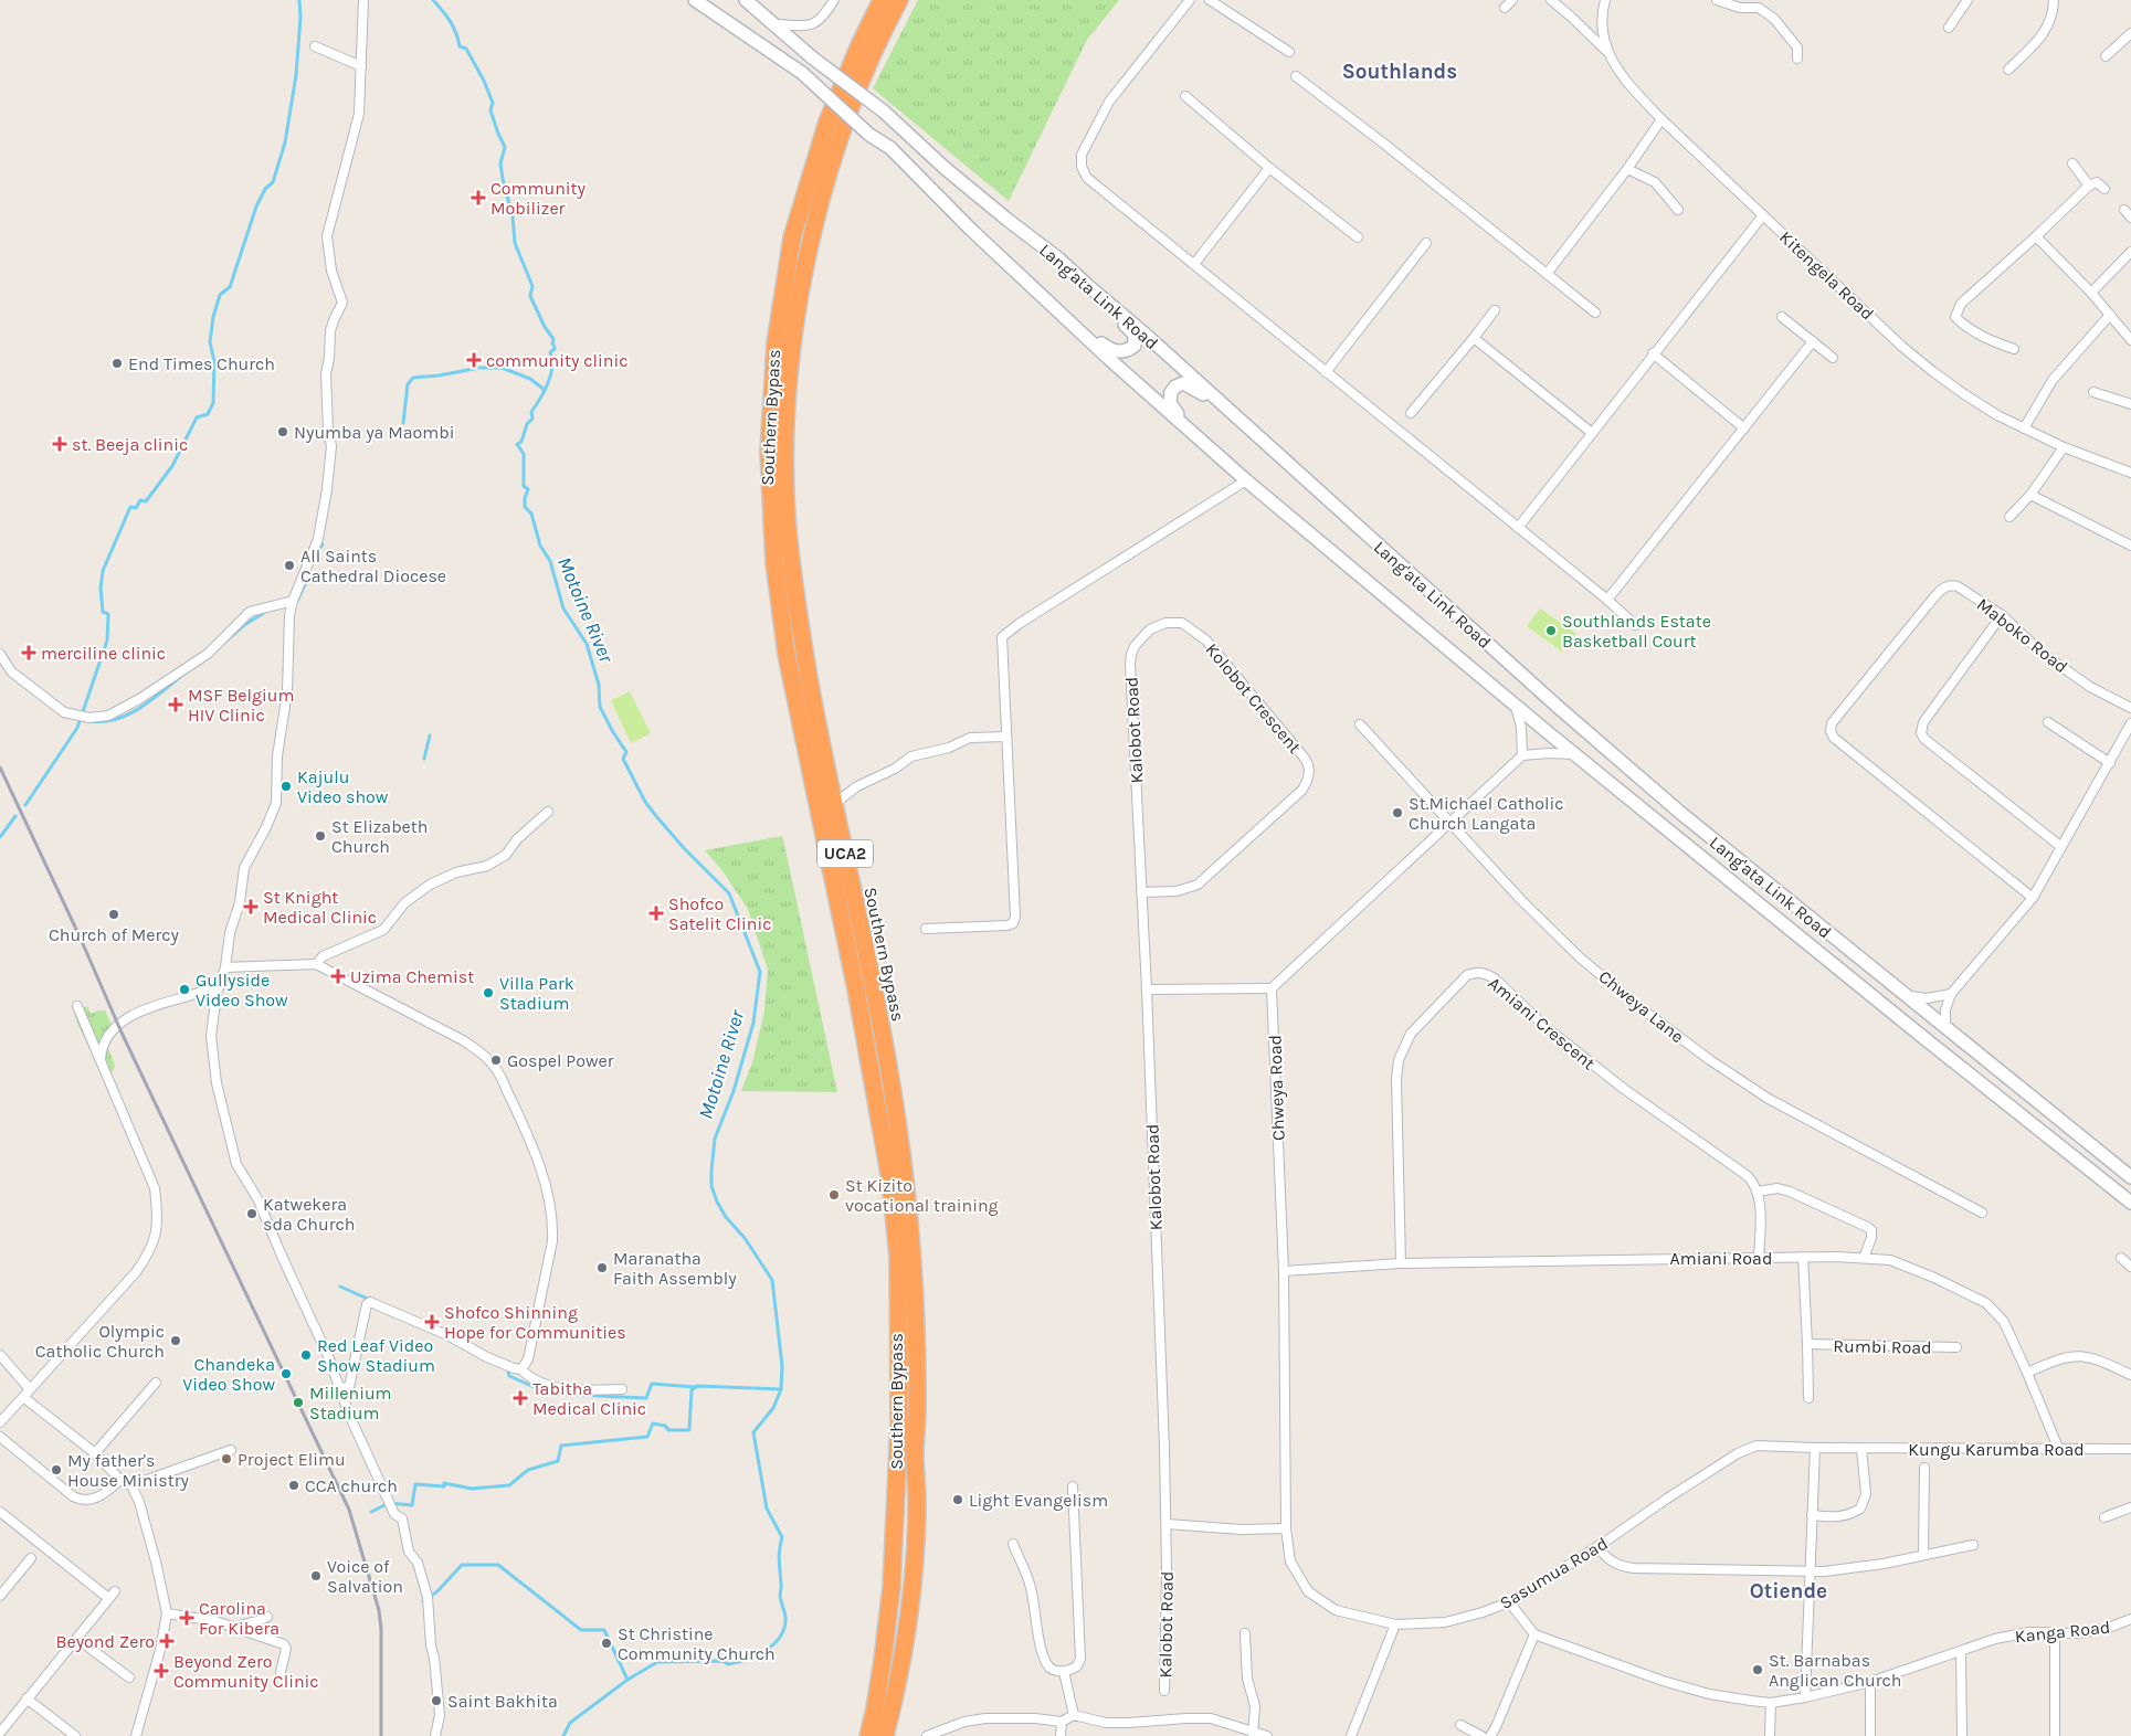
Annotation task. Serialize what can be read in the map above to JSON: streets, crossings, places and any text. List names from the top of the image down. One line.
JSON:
{"streets":{"highway":["Southern Bypass","UCA2"],"main road":["Lang'ata Link Road"],"street":["Kitengela Road","Maboko Road","Kolobot Crescent","Kalobot Road","Chweya Lane","Amiani Crescent","Chweya Road","Amiani Road","Rumbi Road","Kungu Karumba Road","Sasumua Road","Kanga Road"]},"crossings":[["Kolobot Crescent","Kalobot Road"],["Amiani Crescent","Amiani Road"],["Chweya Road","Amiani Road"],["Chweya Road","Sasumua Road"],["Amiani Road","Rumbi Road"],["Amiani Road","Kungu Karumba Road"],["Kungu Karumba Road","Sasumua Road"]],"districts":["Southlands","Otiende"],"water":["Motoine River"],"places":{"health":["Community Mobilizer","community clinic","st. Beeja clinic","merciline clinic","MSF Belgium HIV Clinic","St Knight Medical Clinic","Shofco Satelit Clinic","Uzima Chemist","Shofco Shinning Hope for Communities","Tabitha Medical Clinic","Carolina For Kibera","Beyond Zero","Beyond Zero Community Clinic"],"other":["End Times Church","Nyumba ya Maombi","All Saints Cathedral Diocese","Southlands Estate Basketball Court","Kajulu Video show","St.Michael Catholic Church Langata","St Elizabeth Church","Church of Mercy","Gullyside Video Show","Villa Park Stadium","Gospel Power","St Kizito vocational training","Katwekera sda Church","Maranatha Faith Assembly","Olympic Catholic Church","Red Leaf Video Show Stadium","Chandeka Video Show","Millenium Stadium","Project Elimu","My father's House Ministry","CCA church","Light Evangelism","Voice of Salvation","St Christine Community Church","St. Barnabas Anglican Church","Saint Bakhita"]}}
